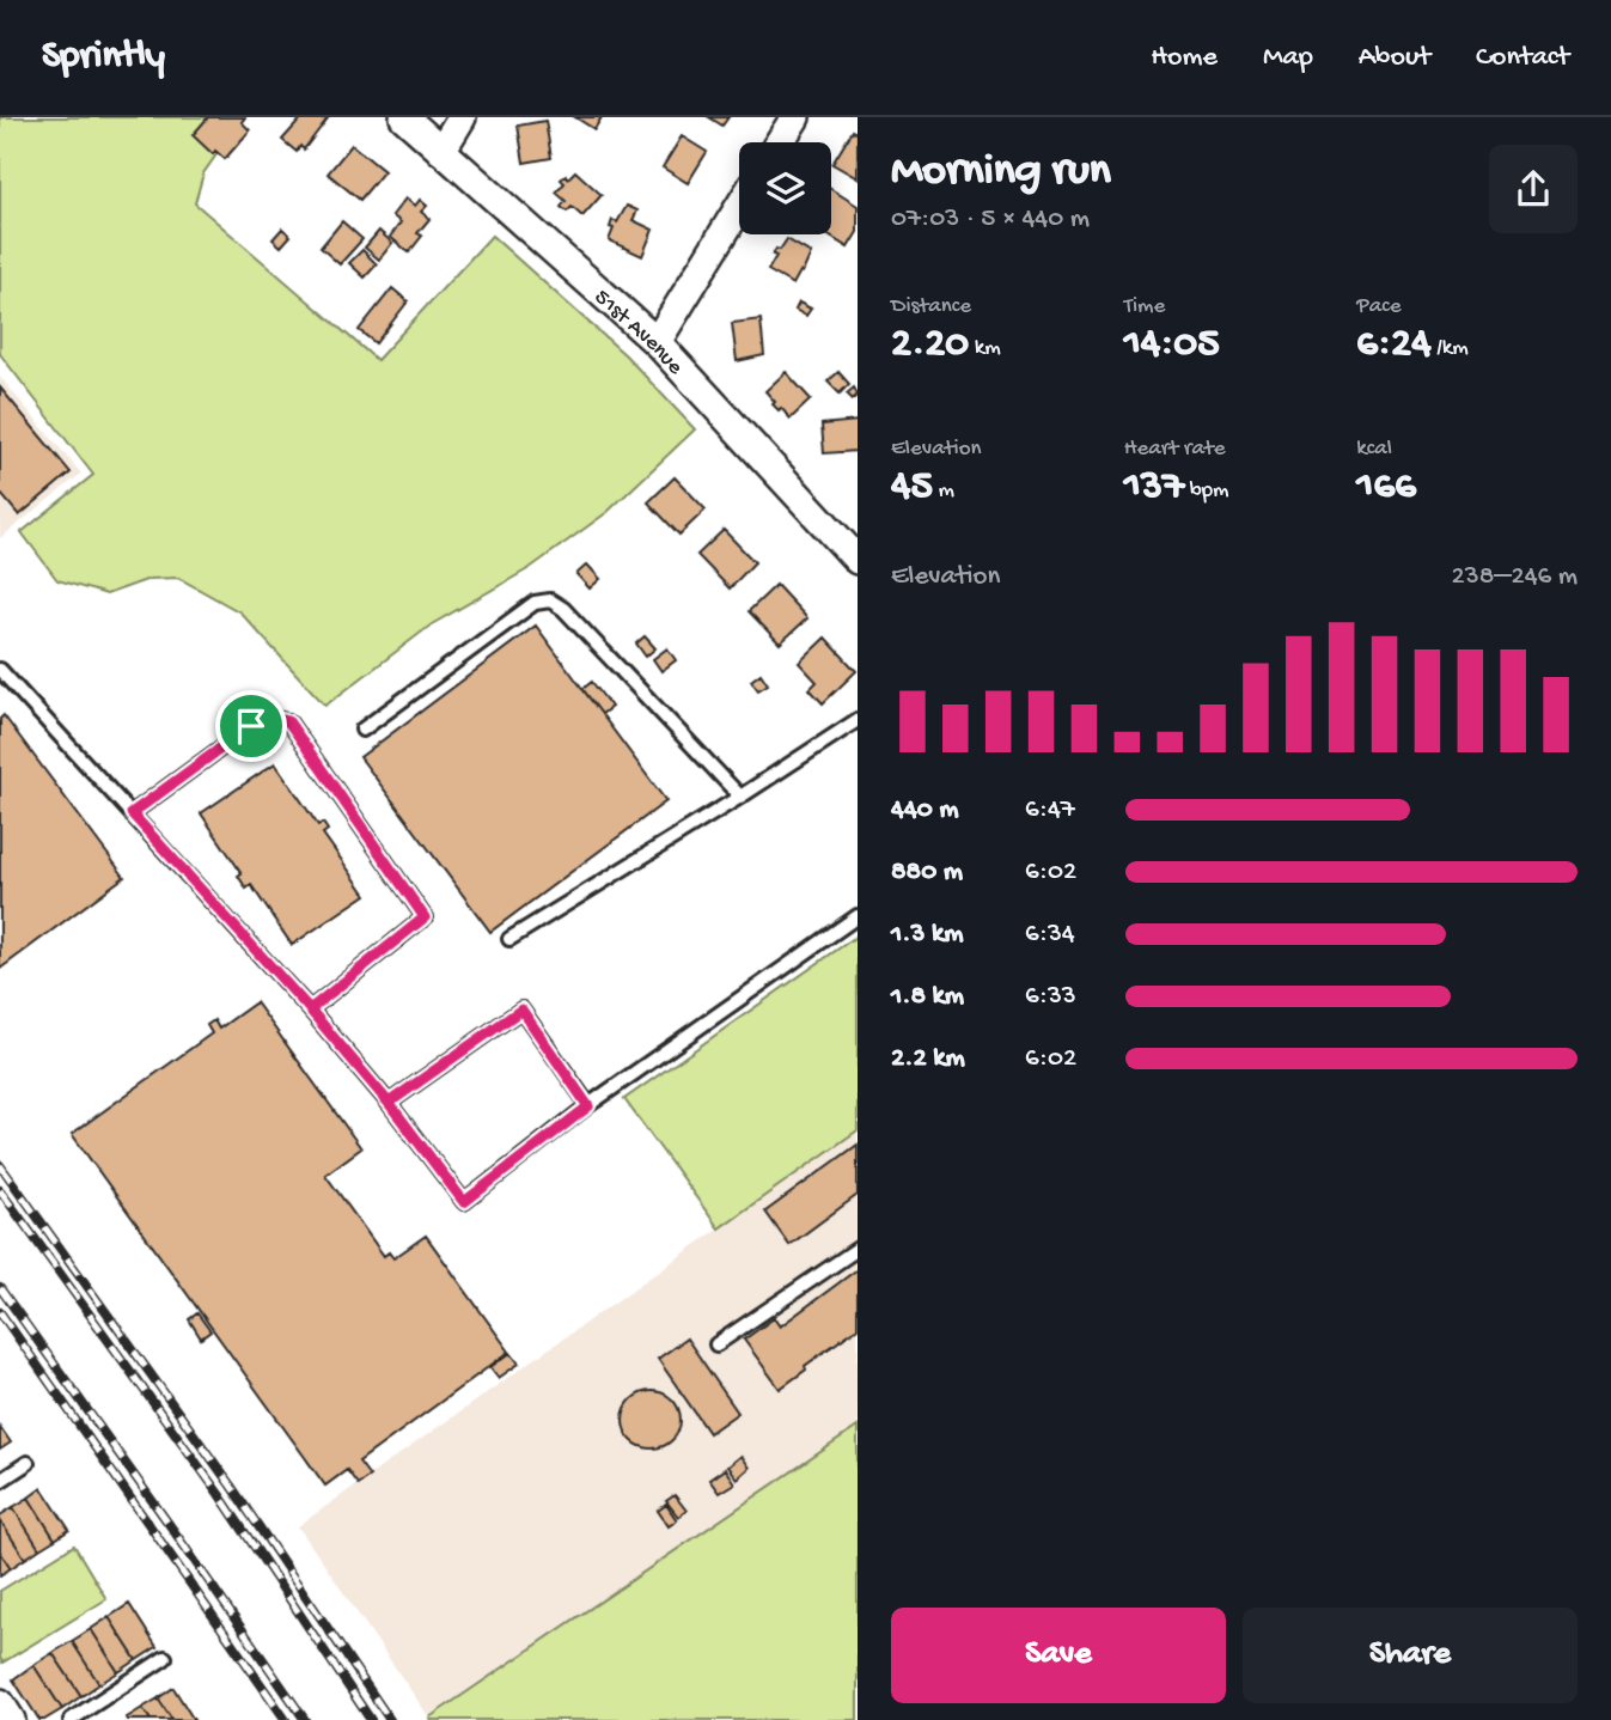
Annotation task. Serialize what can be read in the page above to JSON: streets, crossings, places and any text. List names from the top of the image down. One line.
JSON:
{"streets":{"street":["51st Avenue"]},"page":{"header":"Sprintly","nav":["Home","Map","About","Contact"],"heading":["Morning run","07:03 · 5 × 440 m"],"stats":[["Distance","2.20 km"],["Time","14:05"],["Pace","6:24 /km"],["Elevation","45 m"],["Heart rate","137 bpm"],["kcal","166"]],"chart":["Elevation","238–246 m"],"list":[{"name":"440 m","note":"6:47"},{"name":"880 m","note":"6:02"},{"name":"1.3 km","note":"6:34"},{"name":"1.8 km","note":"6:33"},{"name":"2.2 km","note":"6:02"}],"buttons":["Save","Share"]}}
